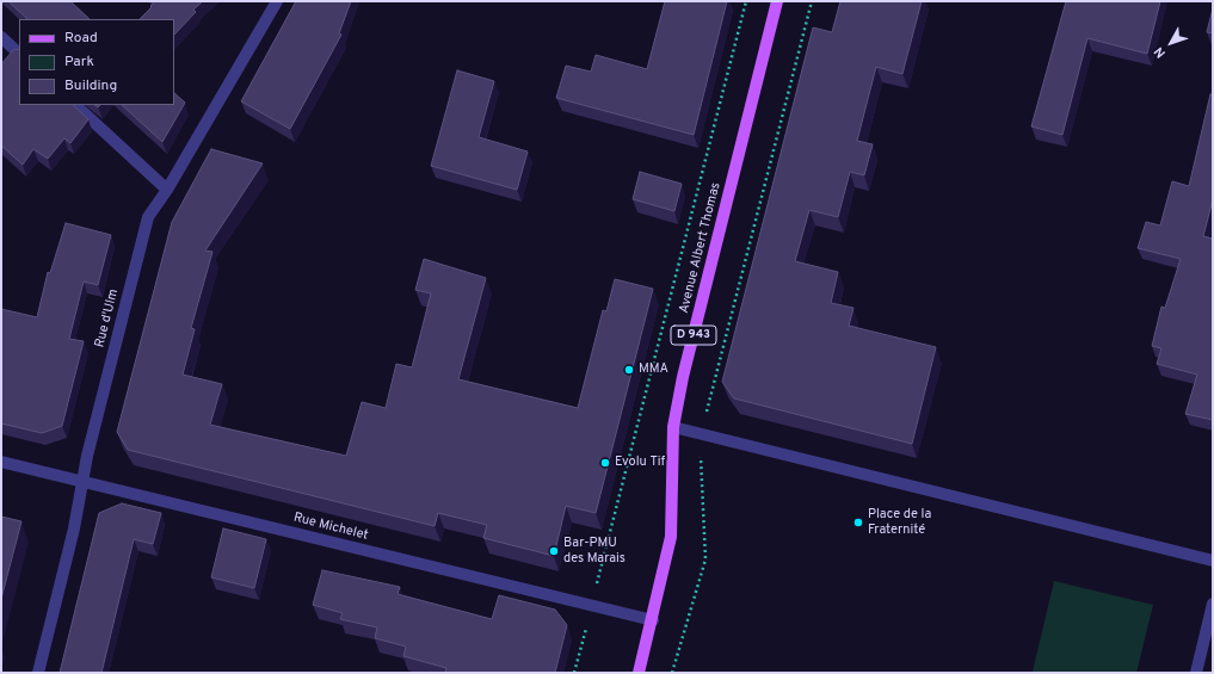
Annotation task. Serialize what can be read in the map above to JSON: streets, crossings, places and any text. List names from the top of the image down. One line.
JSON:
{"streets":{"main road":["Avenue Albert Thomas","D 943"],"street":["Rue d'Ulm","Rue Michelet"]},"crossings":[["Avenue Albert Thomas","Rue Michelet"],["Rue d'Ulm","Rue Michelet"]],"places":["MMA","Evolu Tif","Place de la Fraternité","Bar-PMU des Marais"],"legend":["Road","Park","Building"],"north":"bottom left"}
